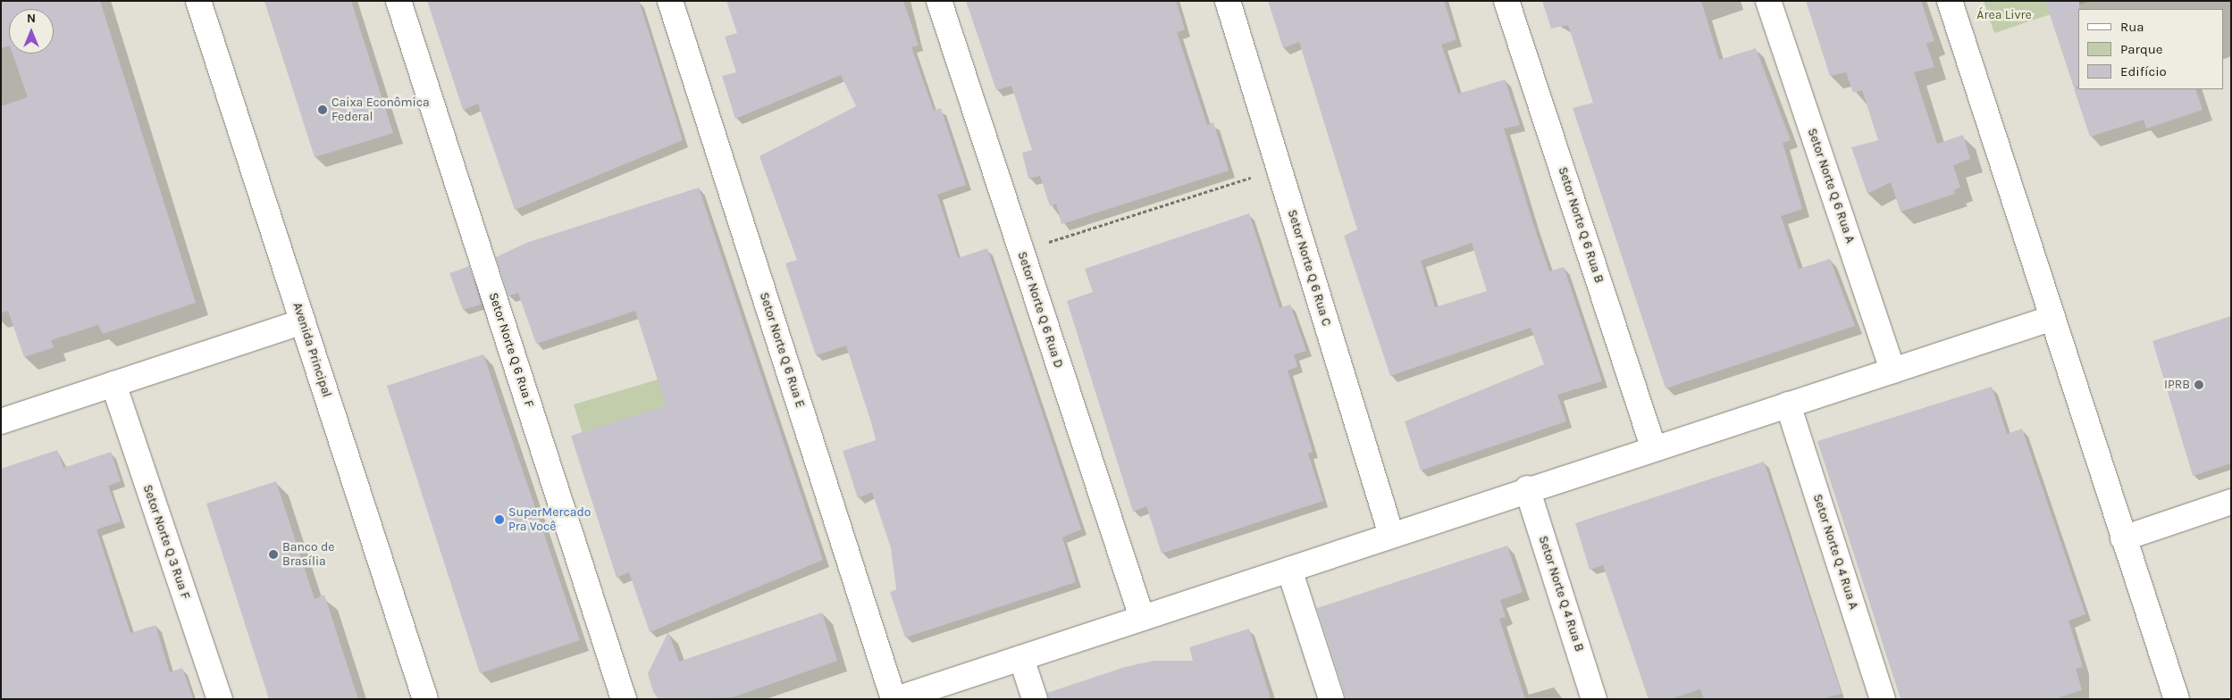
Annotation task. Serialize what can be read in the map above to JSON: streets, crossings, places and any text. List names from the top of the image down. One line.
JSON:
{"streets":{"street":["Setor Norte Q 6 Rua A","Setor Norte Q 6 Rua B","Setor Norte Q 6 Rua C","Setor Norte Q 6 Rua D","Avenida Principal","Setor Norte Q 6 Rua F","Setor Norte Q 6 Rua E","Setor Norte Q 3 Rua F","Setor Norte Q 4 Rua A","Setor Norte Q 4 Rua B"]},"parks":["Área Livre"],"places":["Caixa Econômica Federal","IPRB","SuperMercado Pra Você","Banco de Brasília"],"legend":["Rua","Parque","Edifício"],"north":"top"}
